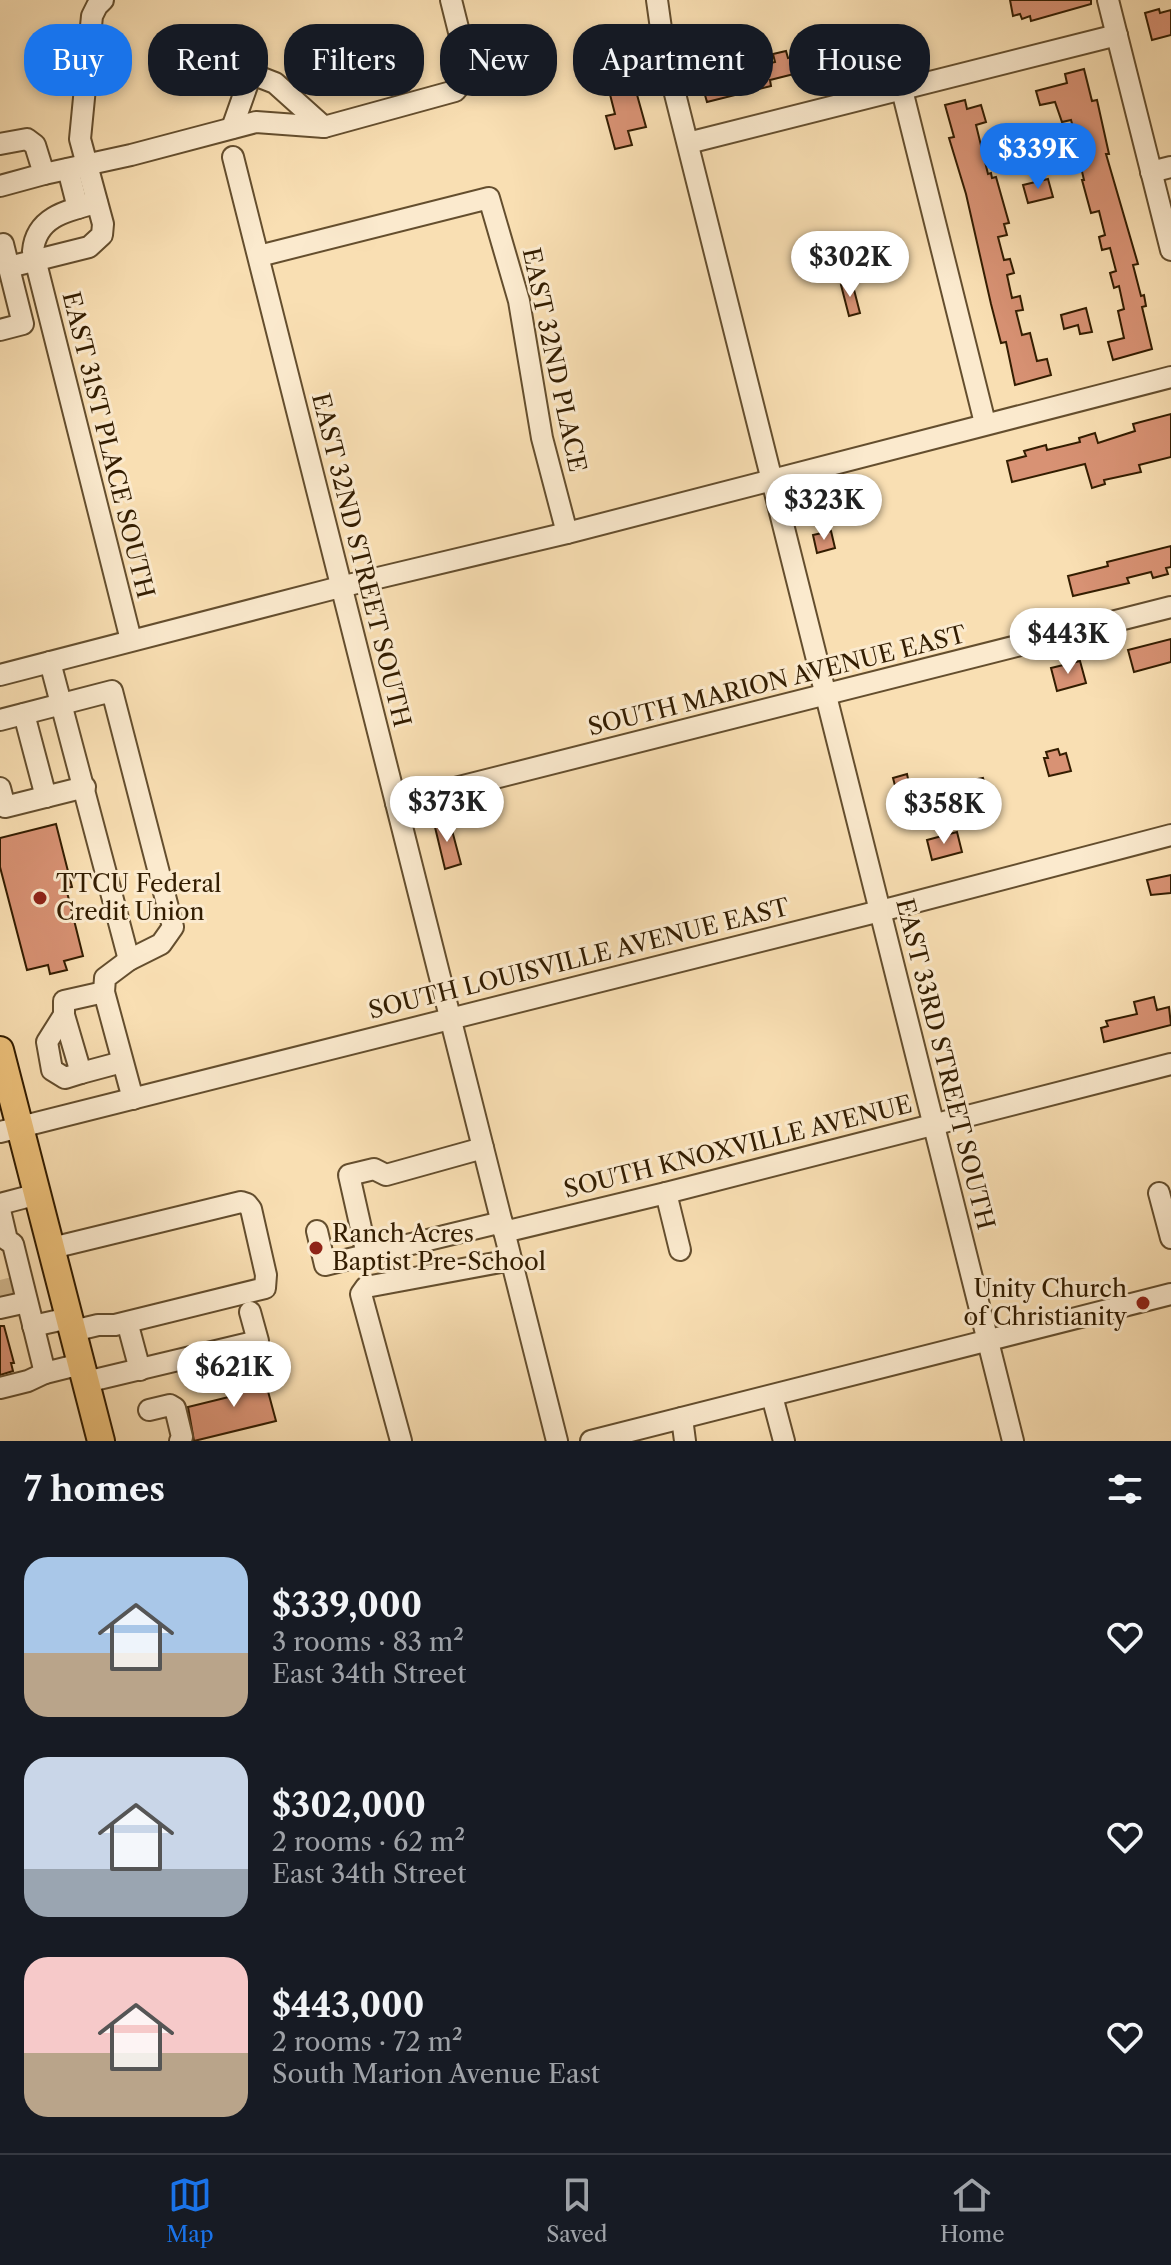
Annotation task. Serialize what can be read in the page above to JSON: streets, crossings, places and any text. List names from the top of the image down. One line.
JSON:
{"streets":{"street":["EAST 32ND PLACE","EAST 31ST PLACE SOUTH","EAST 32ND STREET SOUTH","SOUTH MARION AVENUE EAST","SOUTH LOUISVILLE AVENUE EAST","EAST 33RD STREET SOUTH","SOUTH KNOXVILLE AVENUE"]},"crossings":[["EAST 32ND PLACE","EAST 32ND STREET SOUTH"],["EAST 32ND STREET SOUTH","SOUTH MARION AVENUE EAST"],["EAST 32ND STREET SOUTH","SOUTH LOUISVILLE AVENUE EAST"],["EAST 32ND STREET SOUTH","SOUTH KNOXVILLE AVENUE"],["SOUTH MARION AVENUE EAST","EAST 33RD STREET SOUTH"],["SOUTH LOUISVILLE AVENUE EAST","EAST 33RD STREET SOUTH"],["EAST 33RD STREET SOUTH","SOUTH KNOXVILLE AVENUE"]],"places":["TTCU Federal Credit Union","Ranch Acres Baptist Pre-School","Unity Church of Christianity"],"page":{"chip":["Buy","Rent","Filters","New","Apartment","House"],"price":["$339K","$302K","$323K","$443K","$373K","$358K","$621K"],"heading":"7 homes","list":[{"name":"$339,000","note":"3 rooms · 83 m² · East 34th Street"},{"name":"$302,000","note":"2 rooms · 62 m² · East 34th Street"},{"name":"$443,000","note":"2 rooms · 72 m² · South Marion Avenue East"}],"tabs":["Map","Saved","Home"]}}
